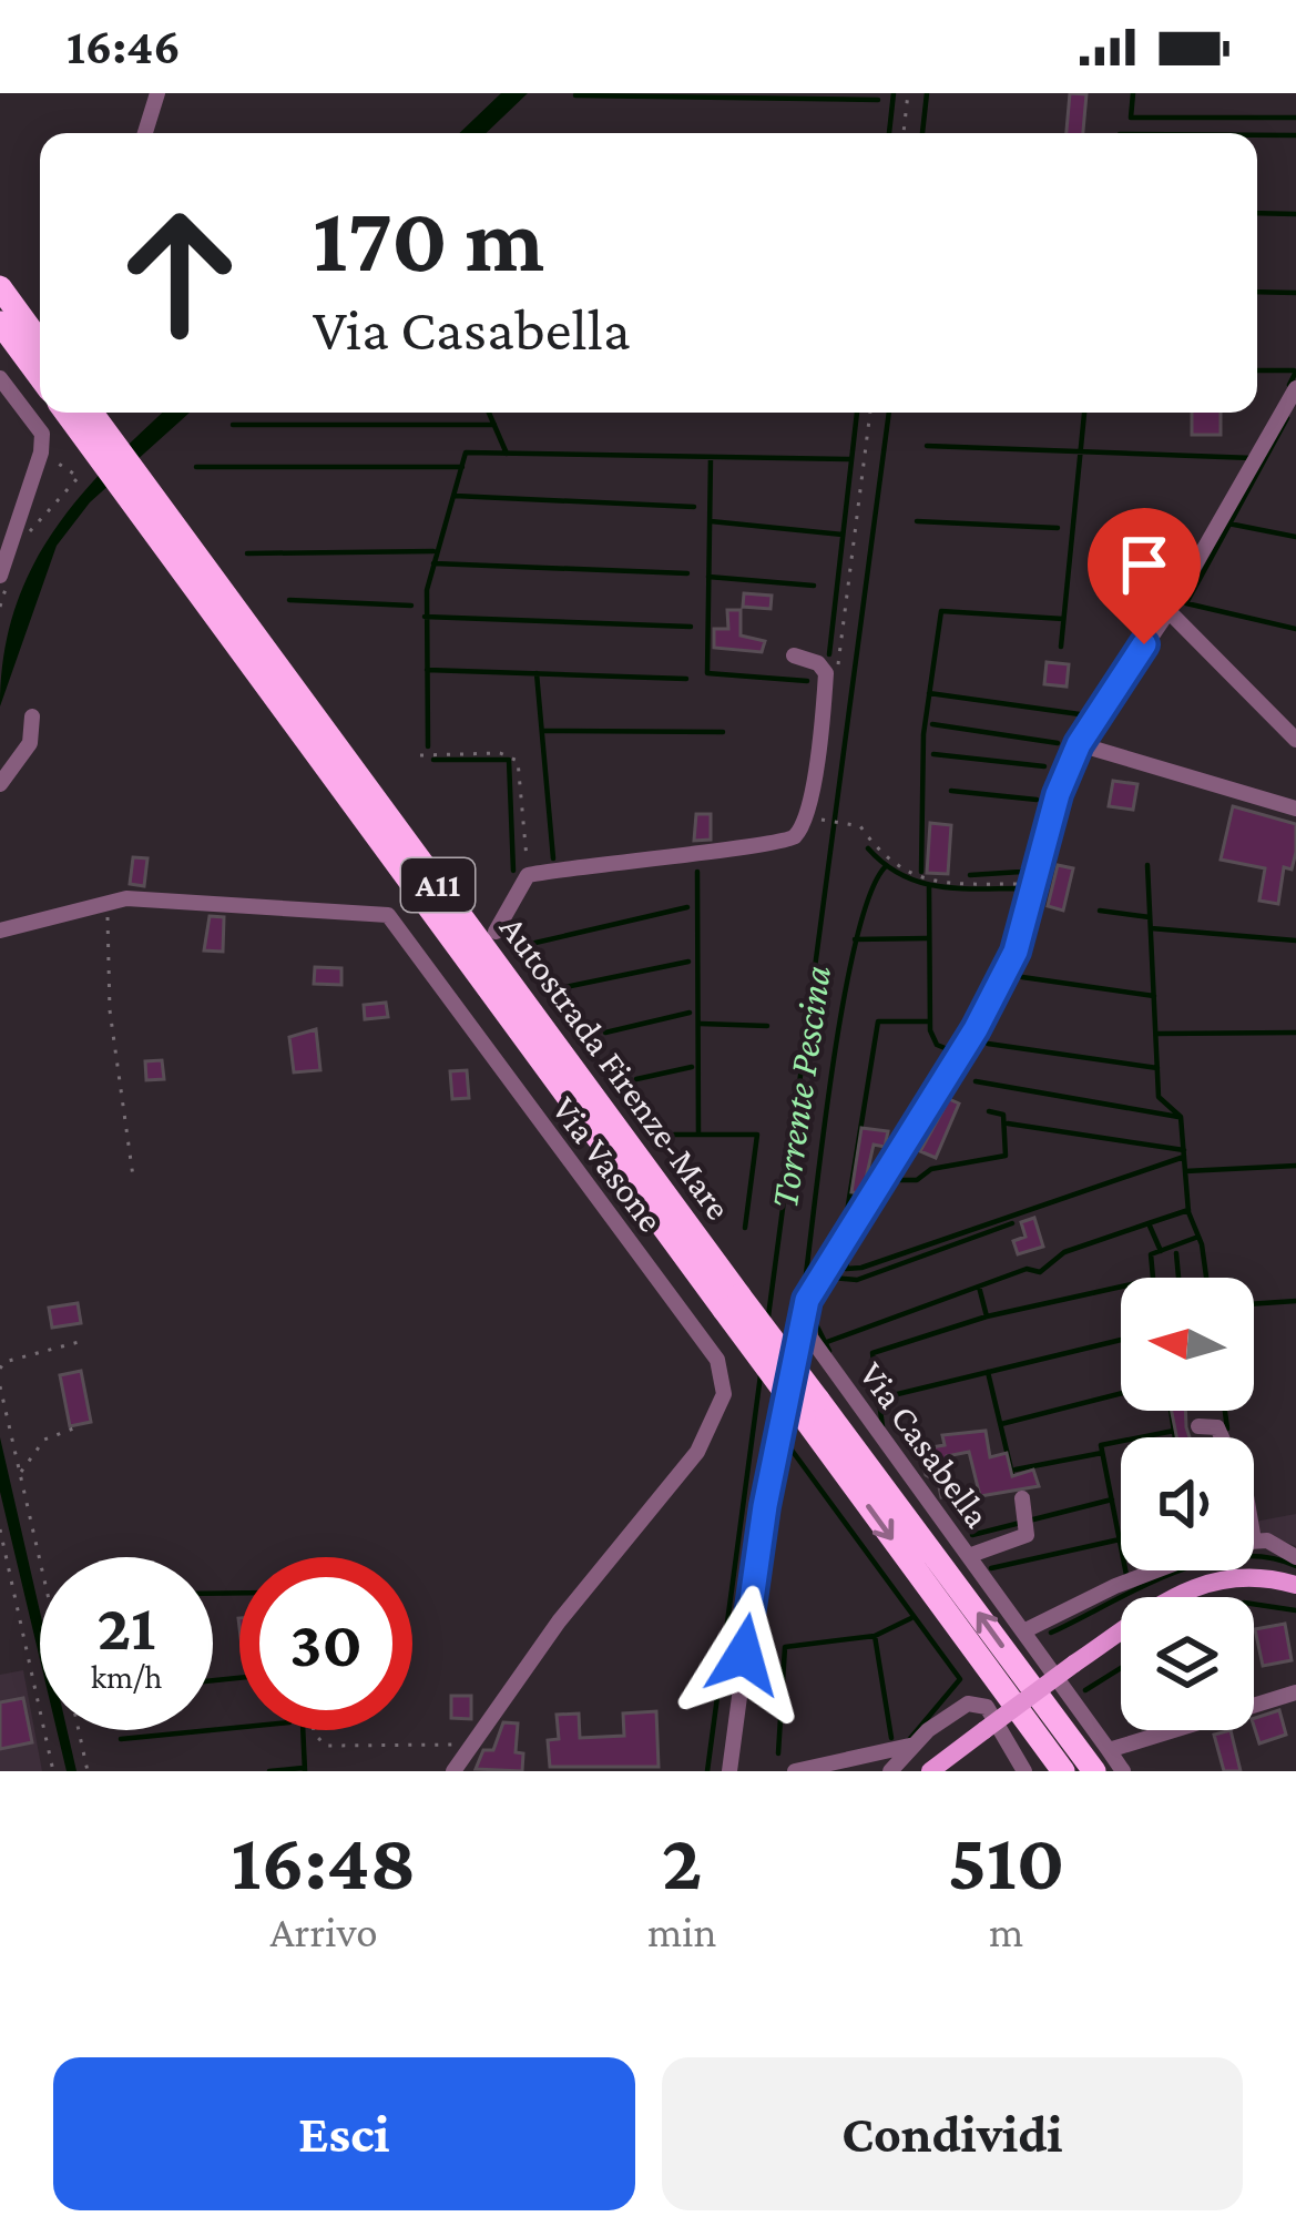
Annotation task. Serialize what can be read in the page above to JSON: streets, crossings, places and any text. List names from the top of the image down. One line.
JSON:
{"streets":{"highway":["A11","Autostrada Firenze-Mare"],"street":["Via Vasone","Via Casabella"]},"crossings":[["Autostrada Firenze-Mare","Via Casabella"]],"water":["Torrente Pescina"],"north":"left","page":{"status":"16:46","turn":["170 m","Via Casabella"],"speed":"21 km/h","limit":"30","eta":["16:48","Arrivo","2","min","510","m"],"buttons":["Esci","Condividi"]}}
